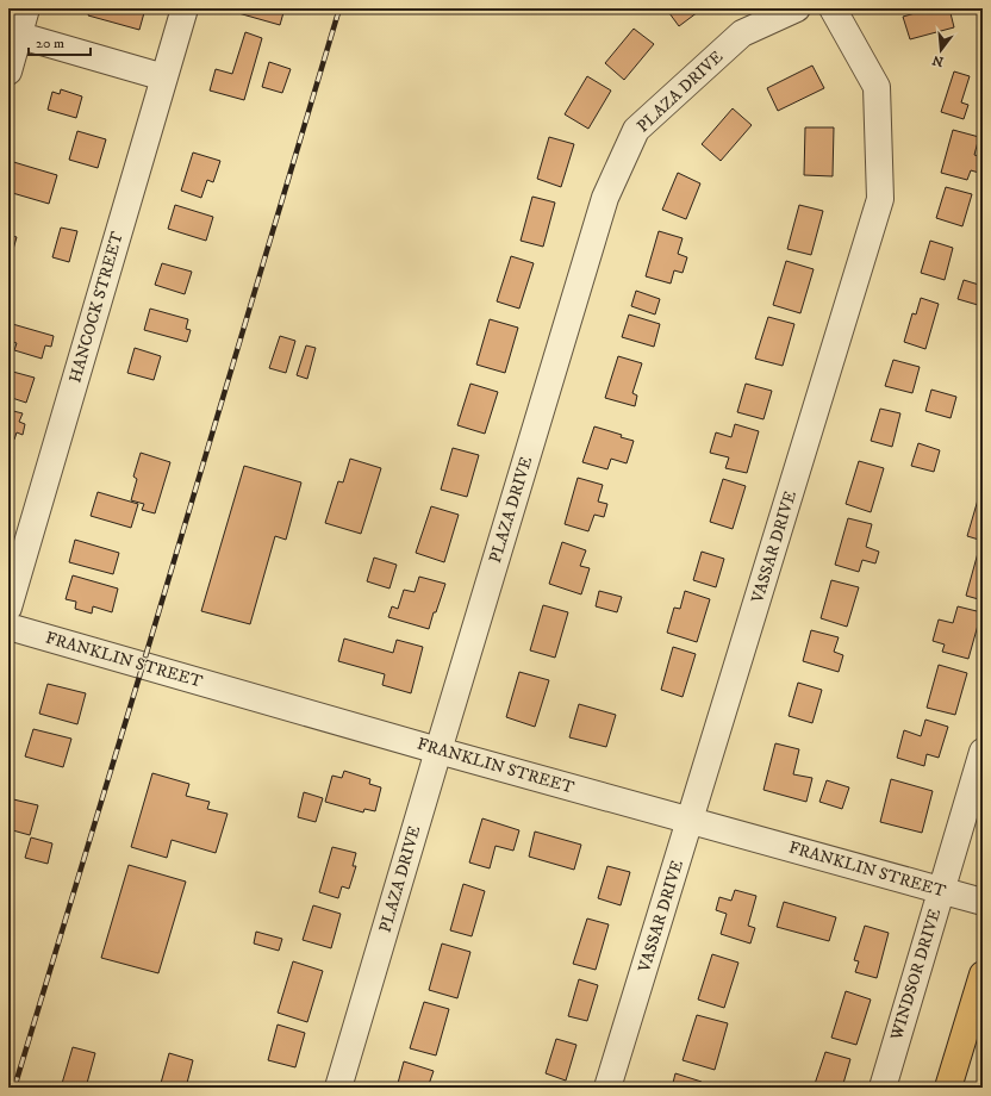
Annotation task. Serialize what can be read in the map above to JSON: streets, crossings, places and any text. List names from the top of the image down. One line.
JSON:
{"streets":{"street":["PLAZA DRIVE","HANCOCK STREET","VASSAR DRIVE","FRANKLIN STREET","WINDSOR DRIVE"]},"crossings":[["PLAZA DRIVE","FRANKLIN STREET"],["VASSAR DRIVE","FRANKLIN STREET"],["FRANKLIN STREET","WINDSOR DRIVE"]],"scale_bar":"20 m","north":"bottom"}
